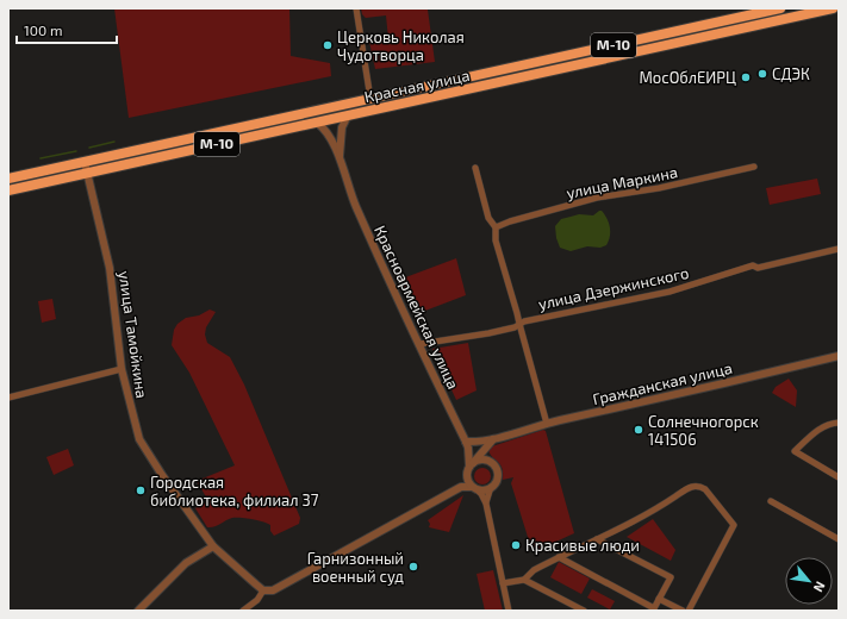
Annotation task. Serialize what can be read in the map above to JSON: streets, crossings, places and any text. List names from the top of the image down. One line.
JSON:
{"streets":{"highway":["М-10","Красная улица"],"street":["улица Маркина","улица Дзержинского","Красноармейская улица","улица Тамойкина","Гражданская улица"]},"crossings":[["Красная улица","улица Тамойкина"],["улица Дзержинского","Красноармейская улица"]],"places":["Церковь Николая Чудотворца","СДЭК","МосОблЕИРЦ","Солнечногорск 141506","Городская библиотека, филиал 37","Красивые люди","Гарнизонный военный суд"],"scale_bar":"100 m","north":"bottom right"}
